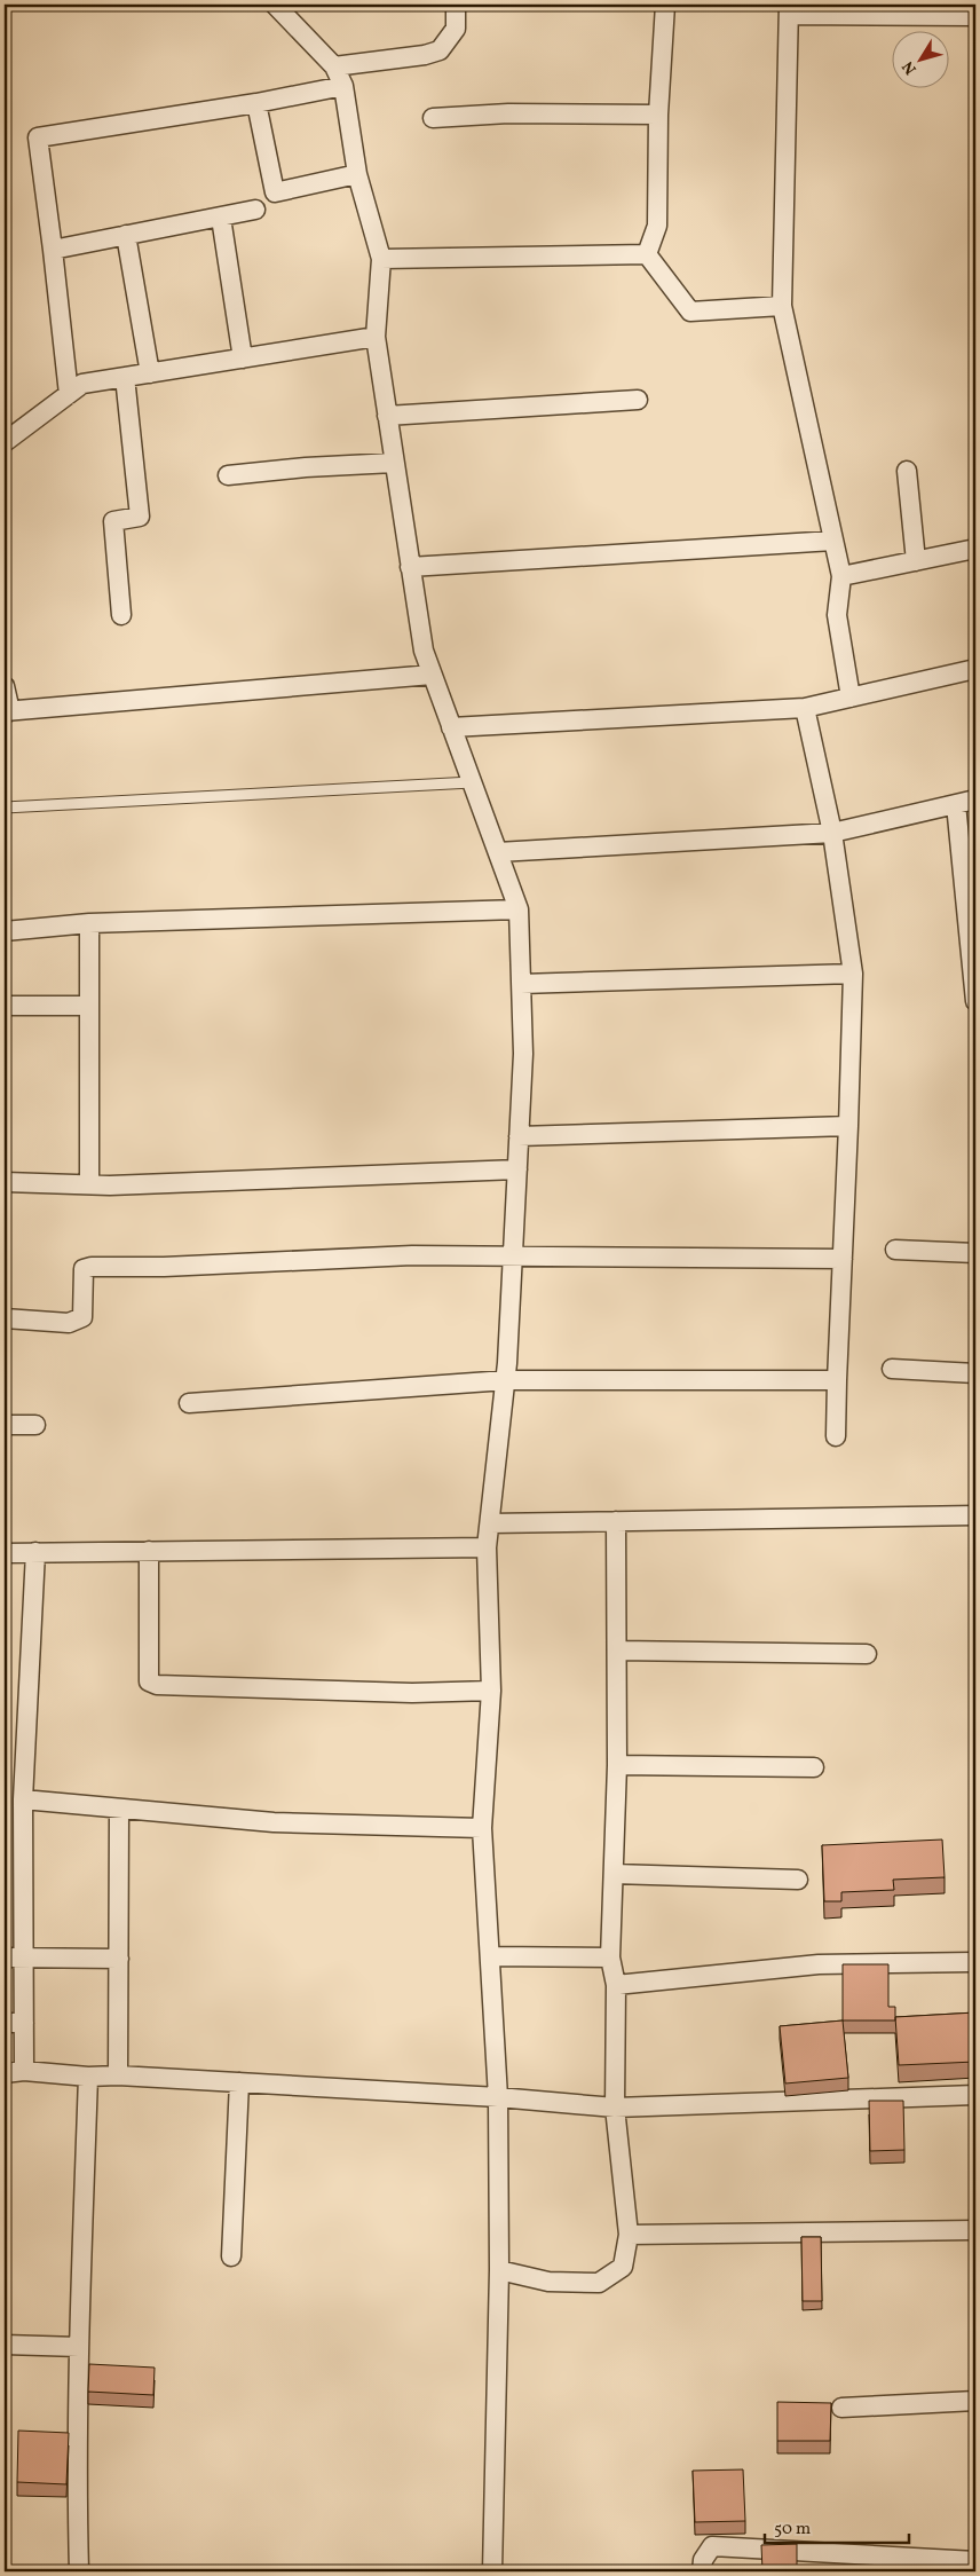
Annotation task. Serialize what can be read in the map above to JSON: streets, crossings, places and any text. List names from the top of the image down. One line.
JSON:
{"scale_bar":"50 m","north":"bottom left"}
